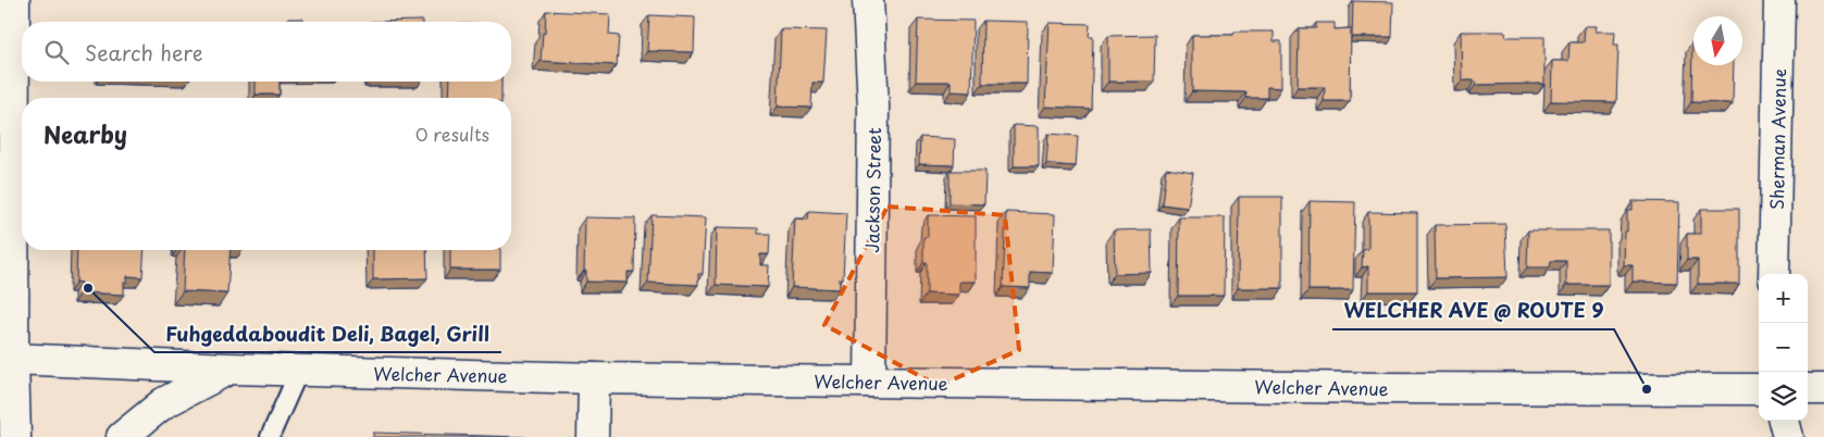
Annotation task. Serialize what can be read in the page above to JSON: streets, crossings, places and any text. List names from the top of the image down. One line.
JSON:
{"streets":{"street":["Sherman Avenue","Jackson Street","Welcher Avenue"]},"crossings":[["Jackson Street","Welcher Avenue"]],"places":["Fuhgeddaboudit Deli, Bagel, Grill","WELCHER AVE @ ROUTE 9"],"north":"bottom","page":{"search":"Search here","heading":["Nearby","0 results"],"map_buttons":["+","−"]}}
